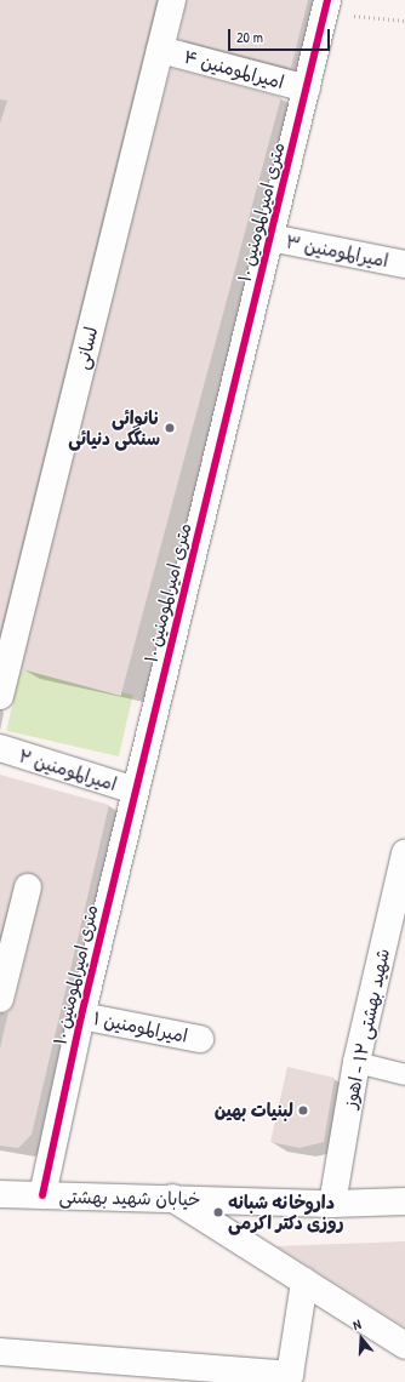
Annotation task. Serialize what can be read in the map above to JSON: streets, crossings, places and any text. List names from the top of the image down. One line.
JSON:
{"streets":{"street":["امیرالمومنین ۴","۱۰ متری امیرالمومنین","امیرالمومنین ۳","لسانی","امیرالمومنین ۲","امیرالمومنین ۱","شهید بهشتی ۱۲ - اهوز","خیابان شهید بهشتی"]},"crossings":[["امیرالمومنین ۴","۱۰ متری امیرالمومنین"],["امیرالمومنین ۴","لسانی"],["۱۰ متری امیرالمومنین","امیرالمومنین ۳"],["۱۰ متری امیرالمومنین","امیرالمومنین ۲"],["۱۰ متری امیرالمومنین","امیرالمومنین ۱"],["۱۰ متری امیرالمومنین","خیابان شهید بهشتی"],["شهید بهشتی ۱۲ - اهوز","خیابان شهید بهشتی"]],"places":["نانوائی سنگکی دنیائی","لبنیات بهین","داروخانه شبانه روزی دکتر اکرمی"],"scale_bar":"20 m","north":"top"}
